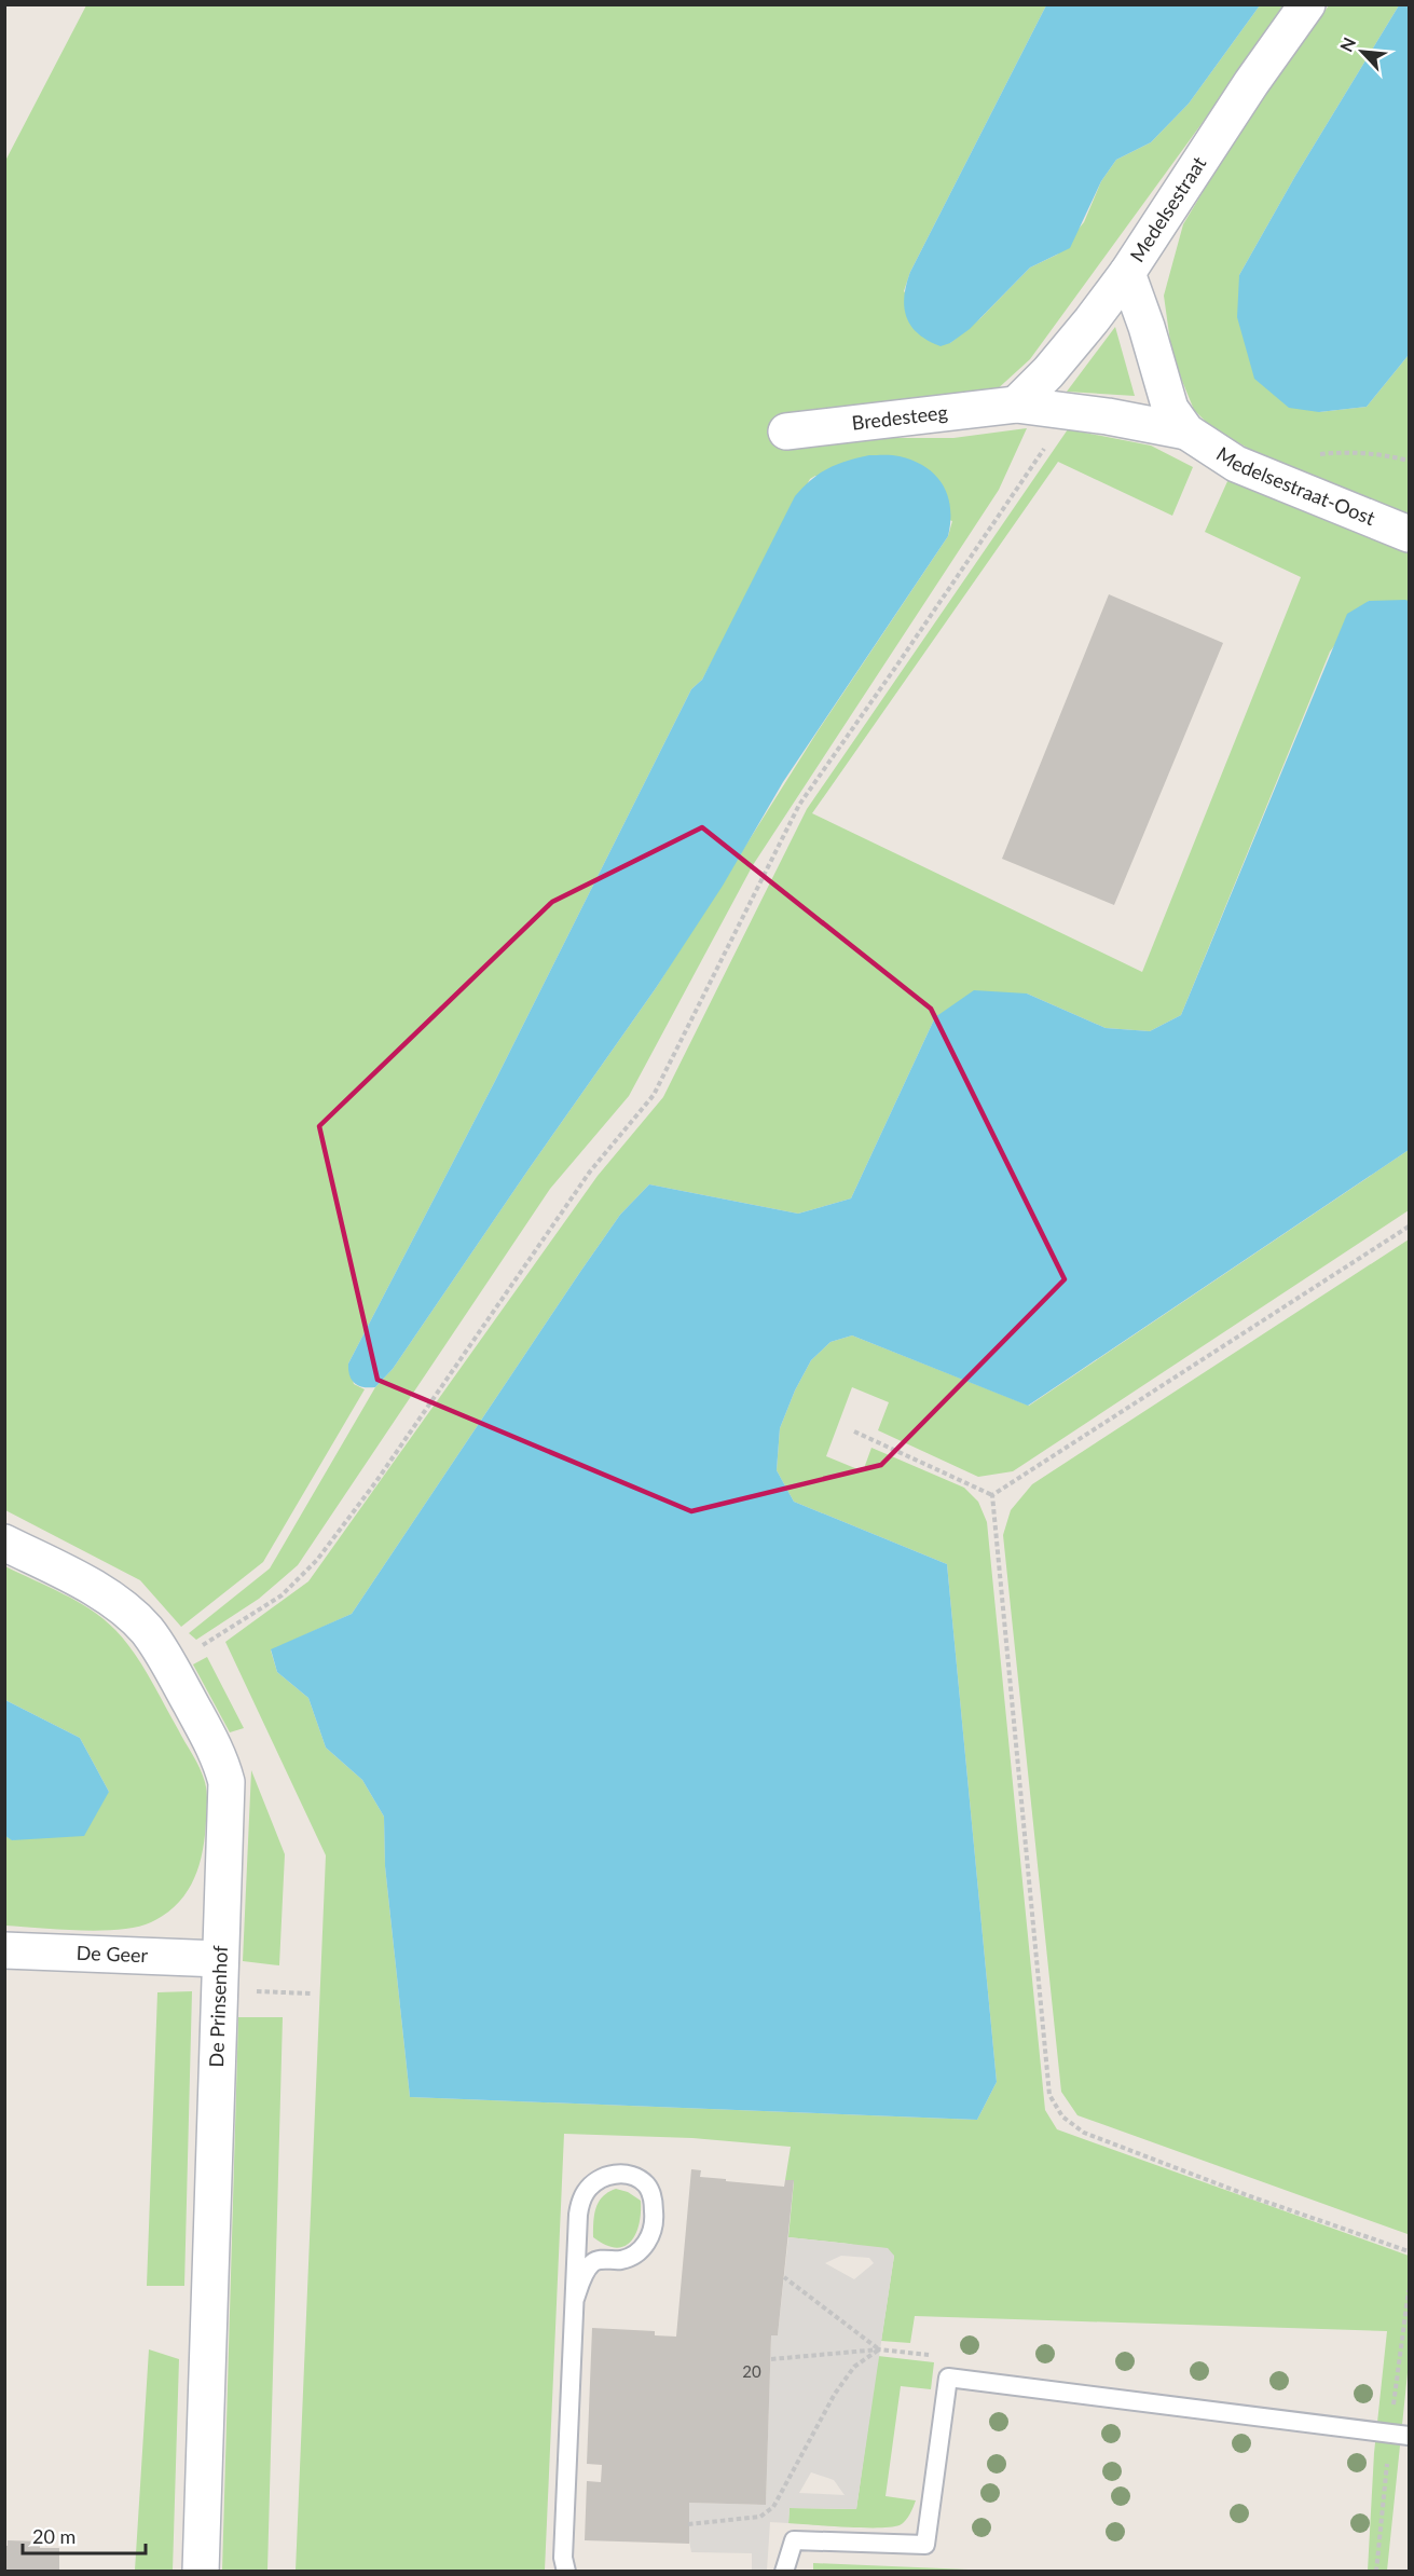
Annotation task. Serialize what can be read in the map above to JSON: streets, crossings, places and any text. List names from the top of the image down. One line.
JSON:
{"streets":{"street":["Medelsestraat","Bredesteeg","Medelsestraat-Oost","De Geer","De Prinsenhof"]},"crossings":[["Medelsestraat","Bredesteeg"],["Medelsestraat","Medelsestraat-Oost"],["Bredesteeg","Medelsestraat-Oost"],["De Geer","De Prinsenhof"]],"house_numbers":["20"],"scale_bar":"20 m","north":"top left"}
